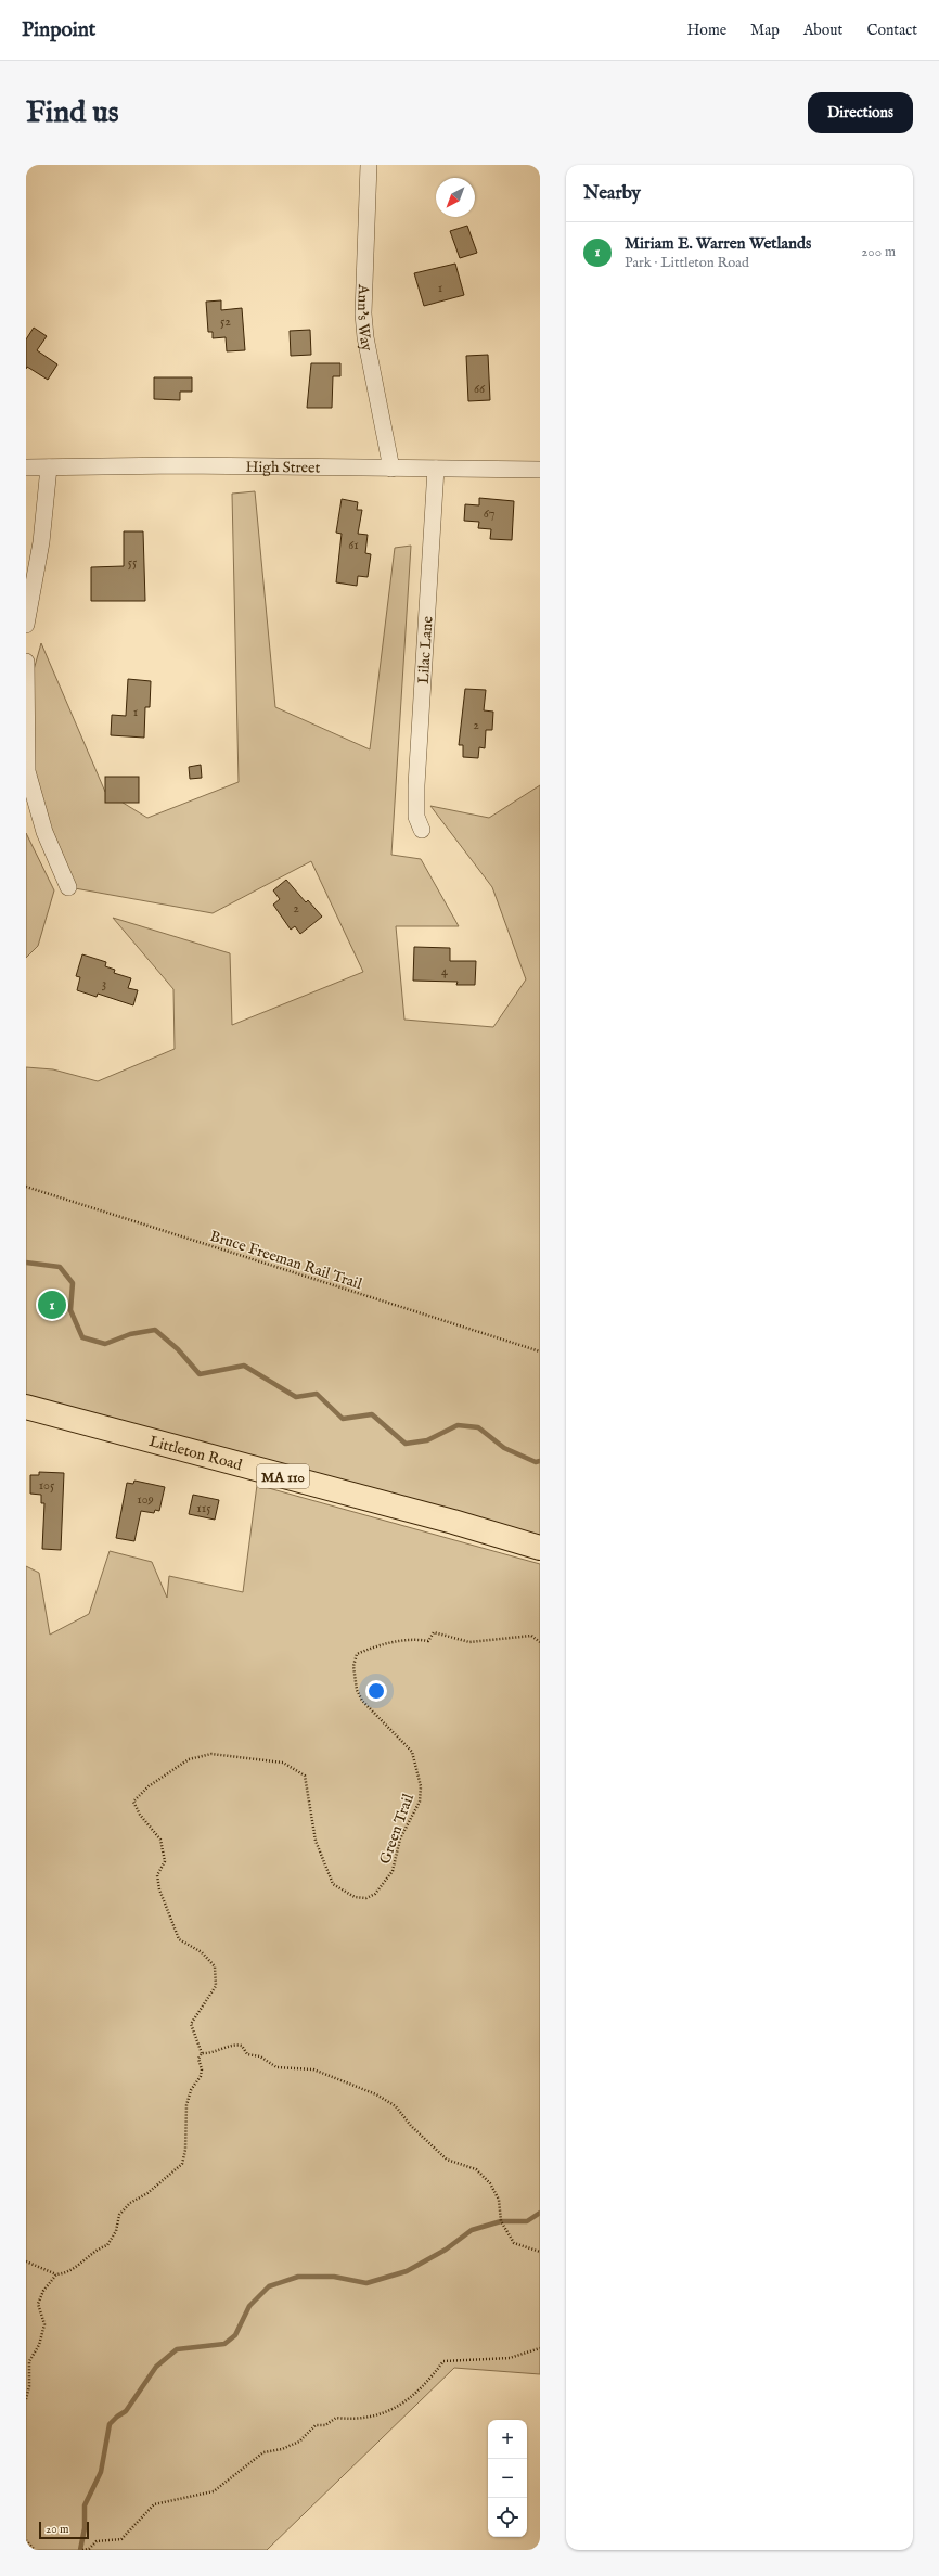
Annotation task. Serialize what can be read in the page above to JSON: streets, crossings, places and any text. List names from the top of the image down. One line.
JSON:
{"streets":{"main road":["Littleton Road","MA 110"],"street":["Ann's Way","High Street","Lilac Lane"],"path":["Bruce Freeman Rail Trail","Green Trail"]},"crossings":[["Ann's Way","High Street"],["High Street","Lilac Lane"]],"house_numbers":["1","52","66","67","61","55","1","2","2","4","3","105","109","115"],"scale_bar":"20 m","north":"bottom left","page":{"header":"Pinpoint","nav":["Home","Map","About","Contact"],"buttons":"Directions","title":"Find us","heading":"Nearby","list":[{"mark":"1","name":"Miriam E. Warren Wetlands","note":"Park · Littleton Road","value":"200 m"}],"pins":"1","map_buttons":["+","−"],"scale":"20 m"}}
